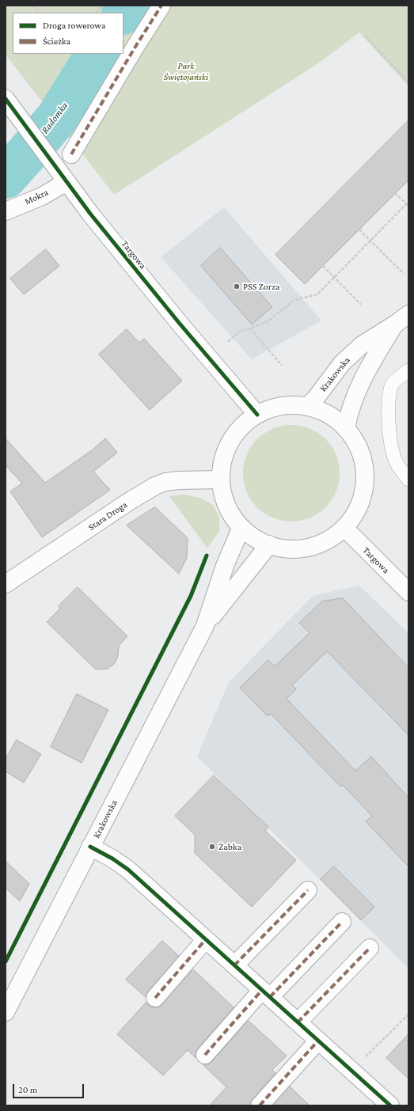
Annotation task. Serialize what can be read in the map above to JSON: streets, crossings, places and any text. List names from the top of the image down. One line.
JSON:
{"streets":{"street":["Mokra","Targowa","Krakowska","Stara Droga"]},"crossings":[["Mokra","Targowa"]],"water":["Radomka"],"parks":["Park Świętojański"],"places":["PSS Zorza","Żabka"],"legend":["Droga rowerowa","Ścieżka"],"scale_bar":"20 m"}
